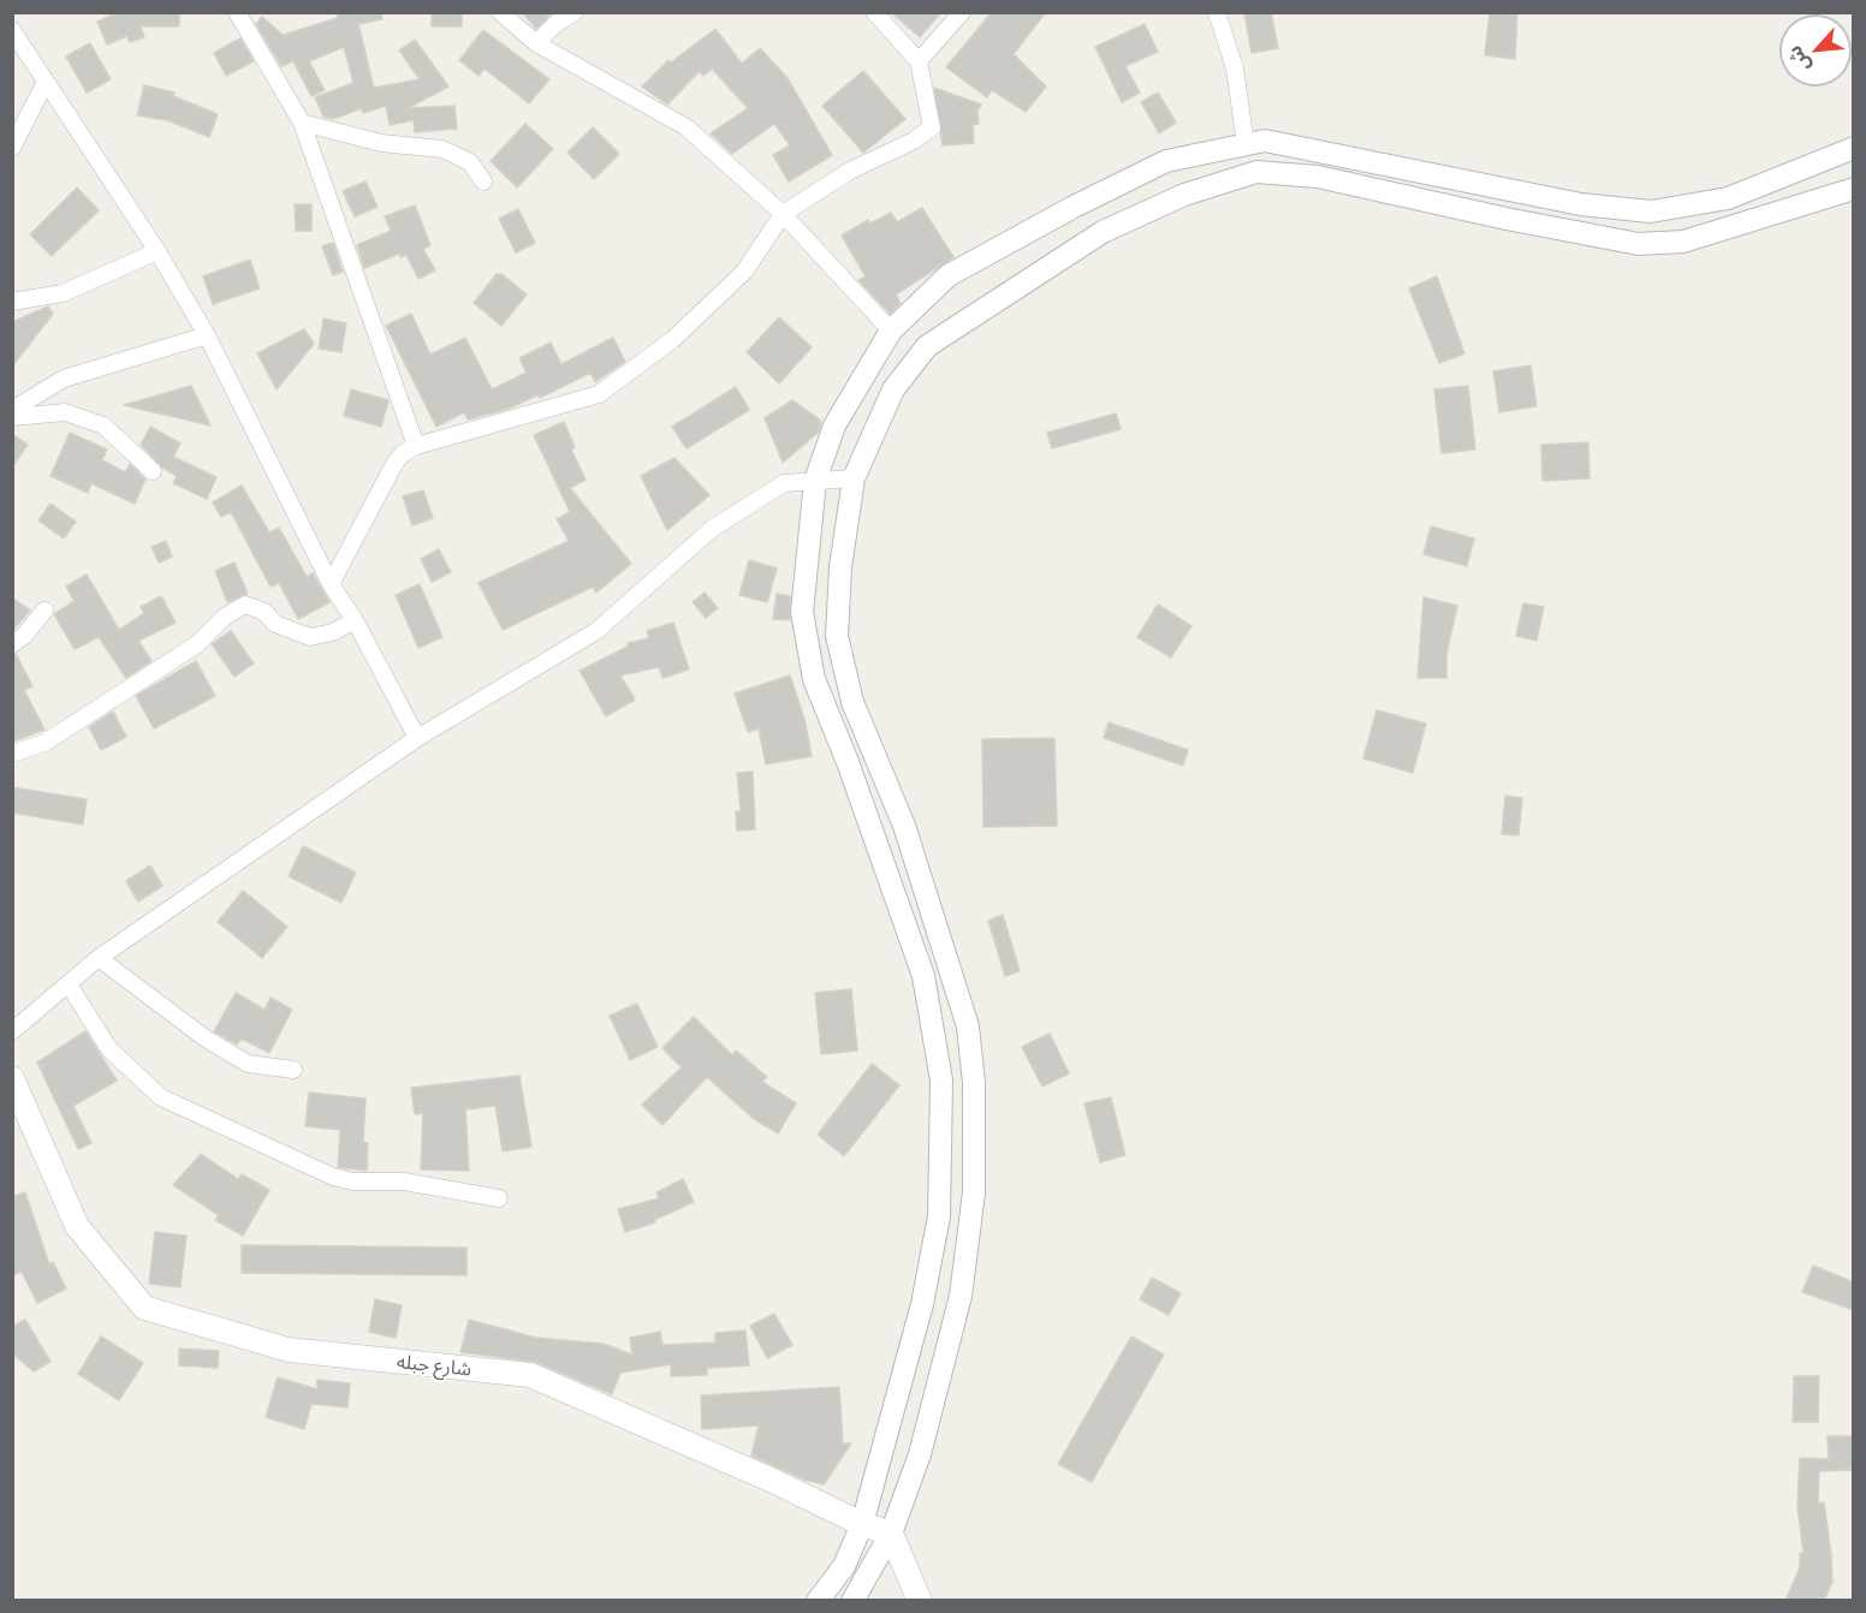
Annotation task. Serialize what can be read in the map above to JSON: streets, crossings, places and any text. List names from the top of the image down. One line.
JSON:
{"streets":{"main road":["شارع جبله"]},"north":"bottom left"}
